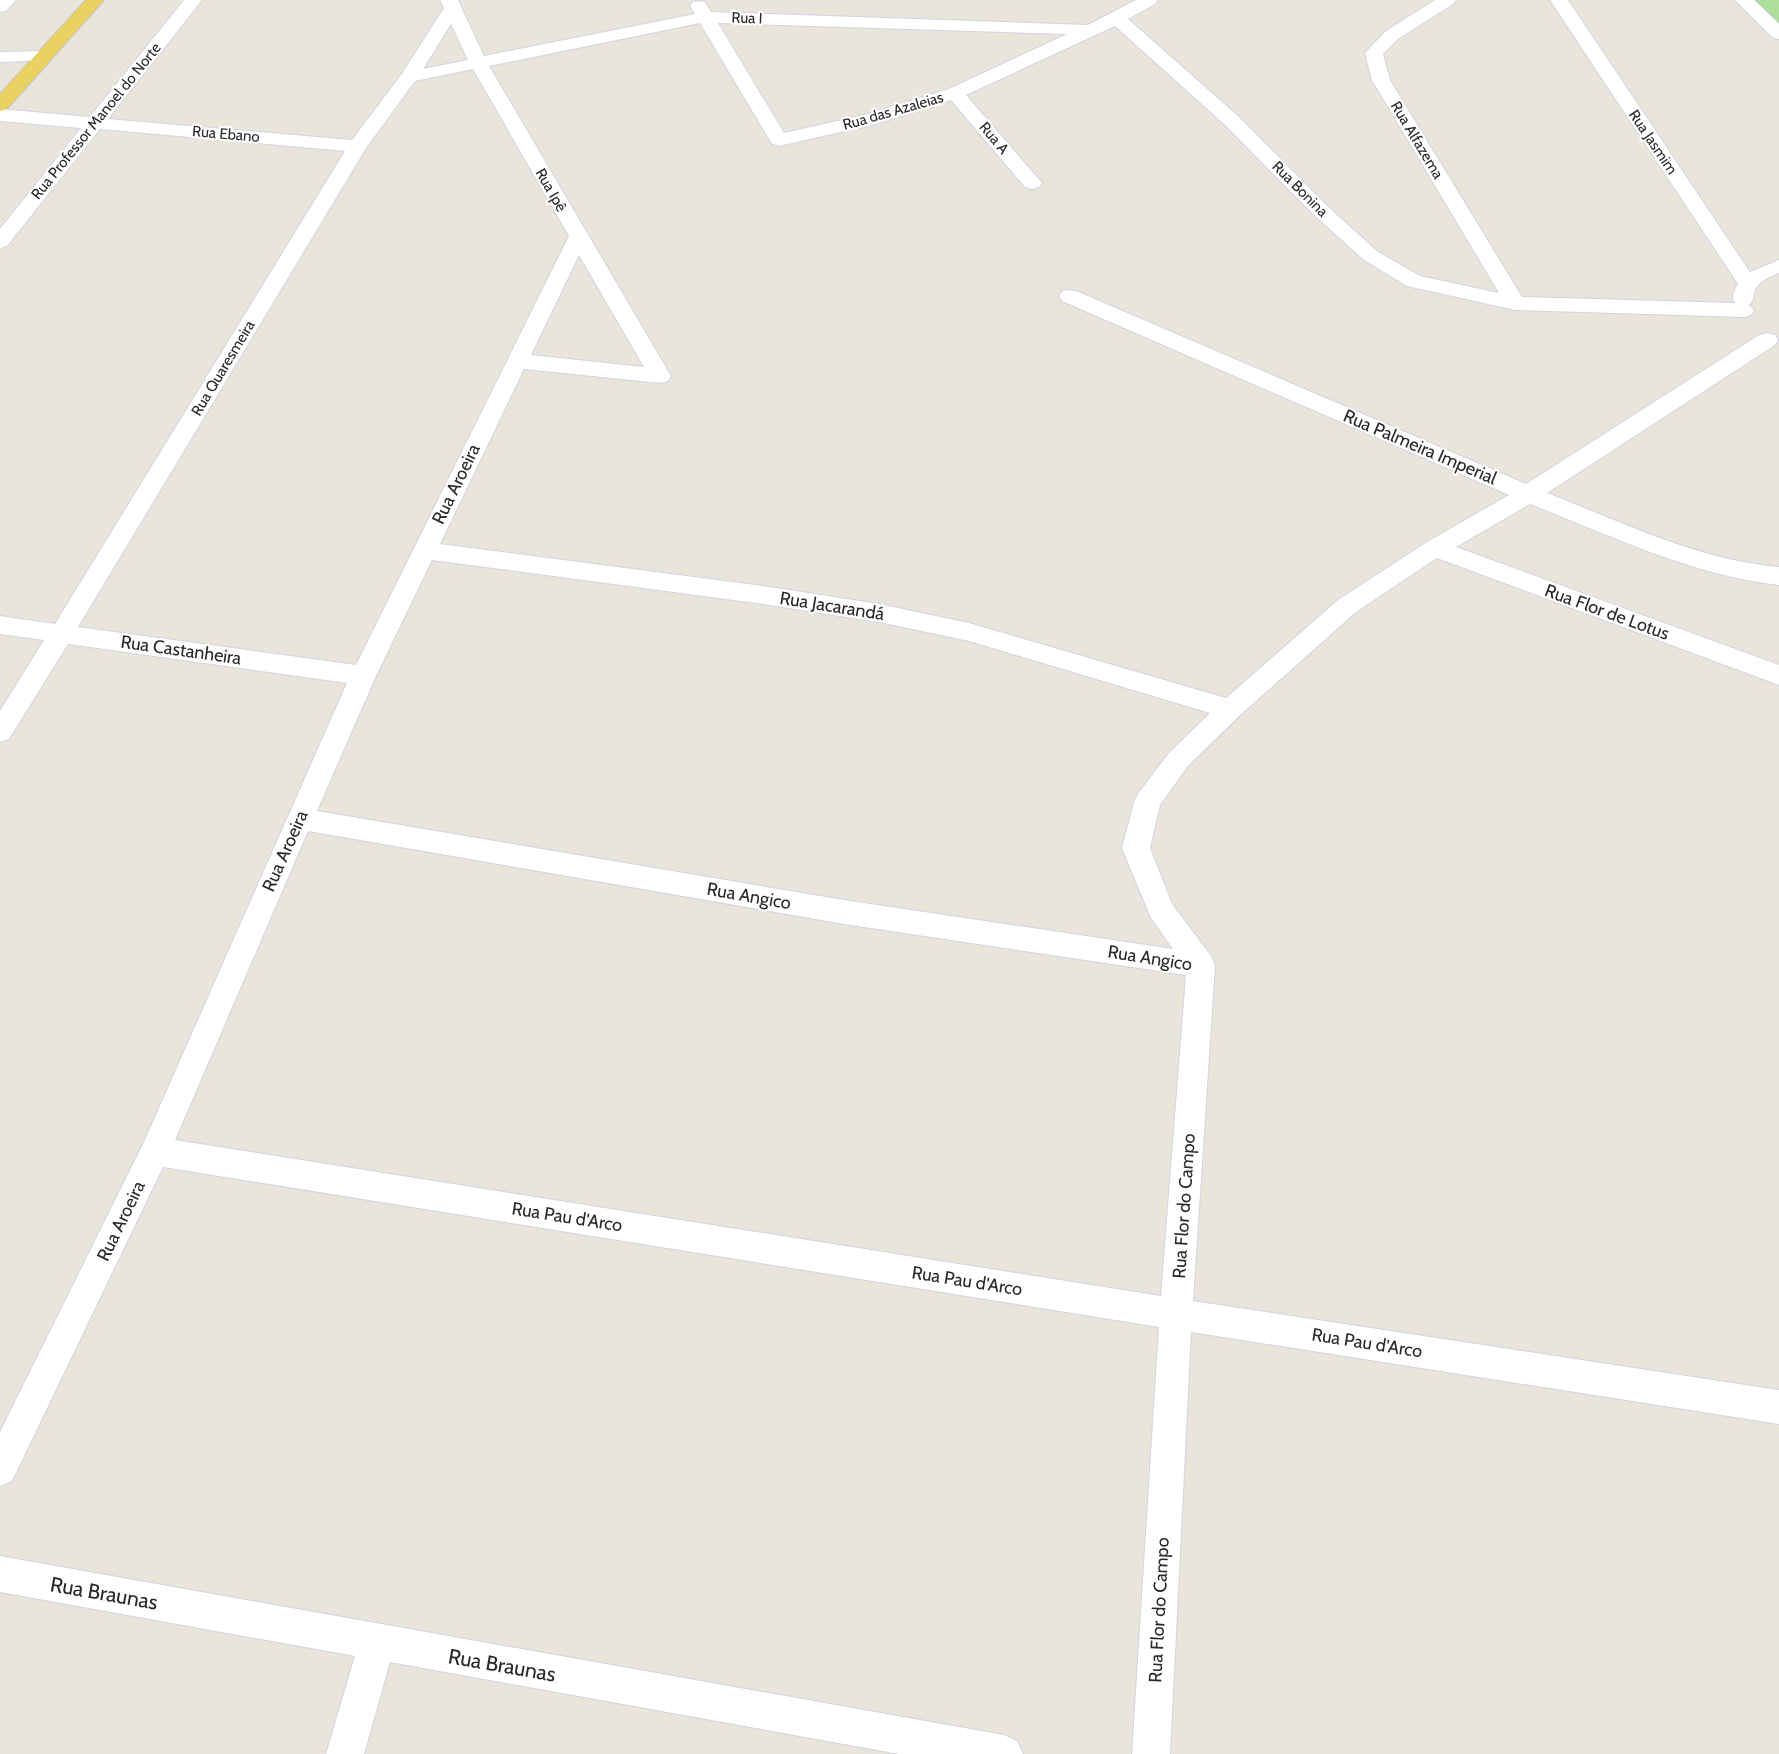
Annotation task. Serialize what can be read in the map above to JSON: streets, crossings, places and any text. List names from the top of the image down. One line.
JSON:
{"streets":{"street":["Rua I","Rua das Azaleias","Rua Professor Manoel do Norte","Rua Ebano","Rua A","Rua Alfazema","Rua Jasmim","Rua Bonina","Rua Ipê","Rua Quaresmeira","Rua Palmeira Imperial","Rua Aroeira","Rua Jacarandá","Rua Flor de Lotus","Rua Castanheira","Rua Angico","Rua Flor do Campo","Rua Pau d'Arco","Rua Braunas"]},"crossings":[["Rua I","Rua das Azaleias"],["Rua I","Rua Ipê"],["Rua I","Rua Quaresmeira"],["Rua das Azaleias","Rua A"],["Rua das Azaleias","Rua Bonina"],["Rua Professor Manoel do Norte","Rua Ebano"],["Rua Ebano","Rua Quaresmeira"],["Rua Alfazema","Rua Bonina"],["Rua Ipê","Rua Quaresmeira"],["Rua Ipê","Rua Aroeira"],["Rua Quaresmeira","Rua Castanheira"],["Rua Aroeira","Rua Jacarandá"],["Rua Aroeira","Rua Castanheira"],["Rua Aroeira","Rua Angico"],["Rua Aroeira","Rua Pau d'Arco"],["Rua Angico","Rua Flor do Campo"],["Rua Flor do Campo","Rua Pau d'Arco"]]}
